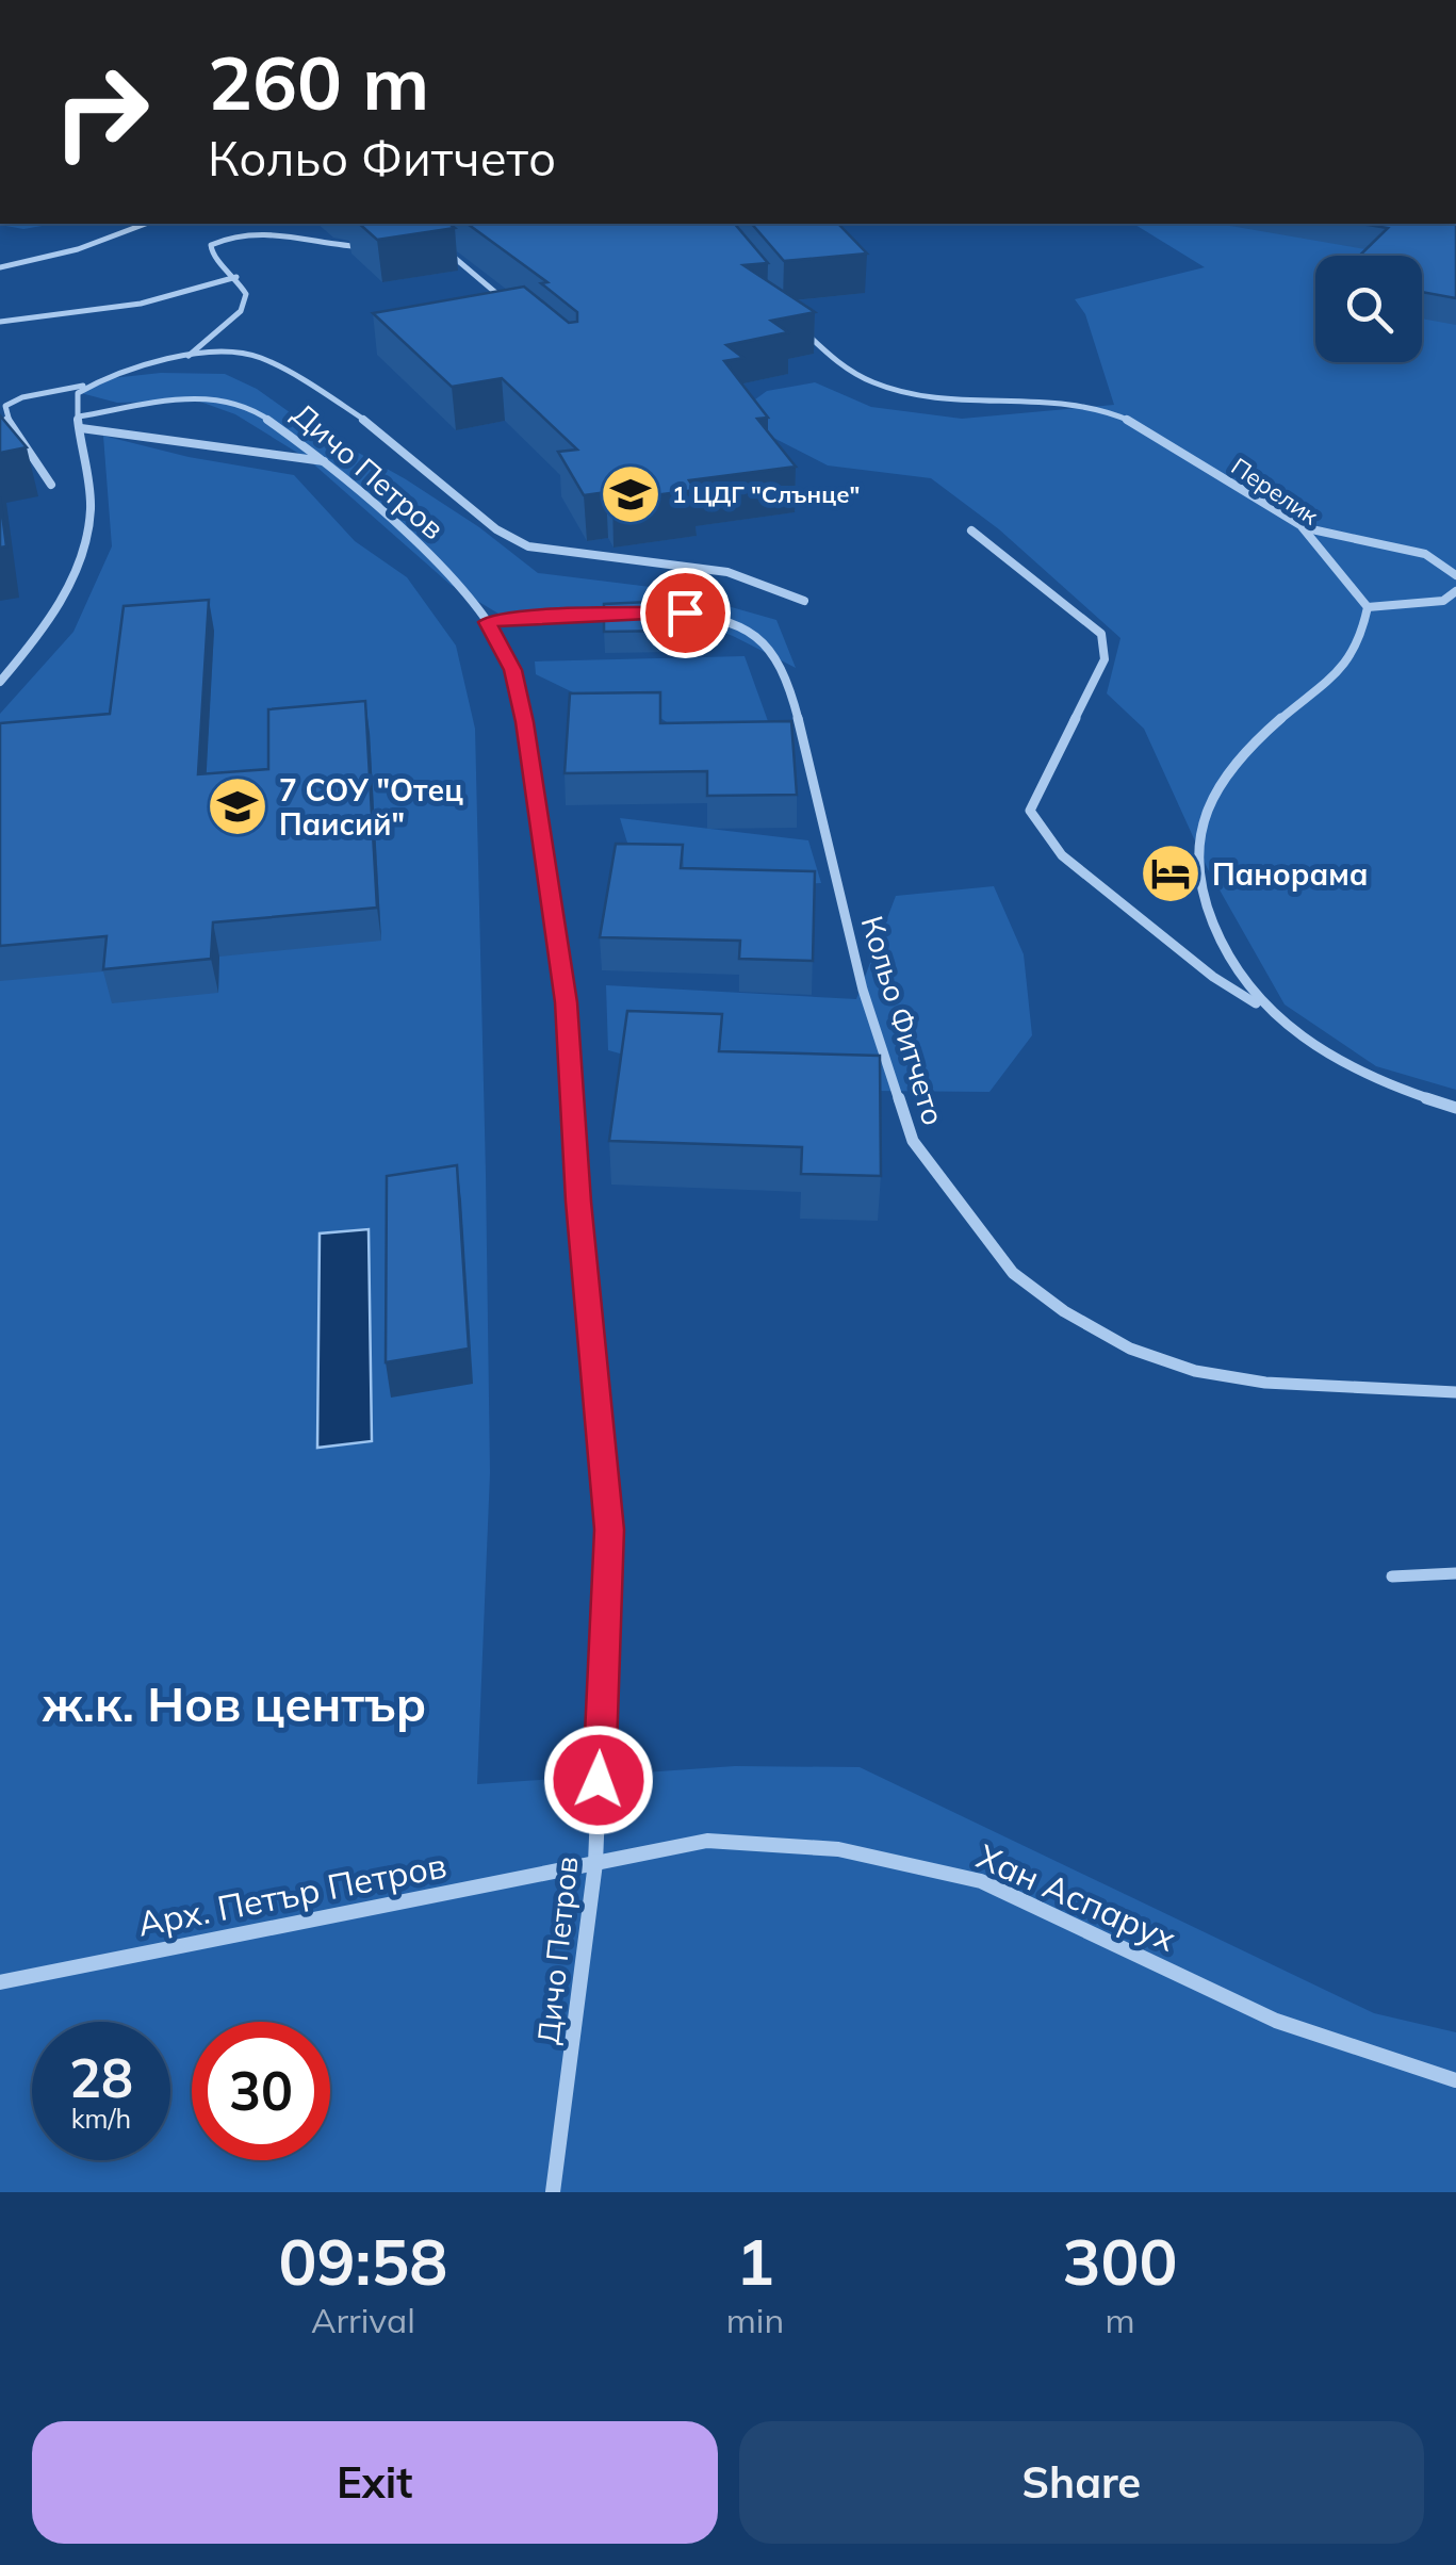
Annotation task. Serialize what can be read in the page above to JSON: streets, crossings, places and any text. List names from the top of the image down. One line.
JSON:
{"streets":{"street":["Дичо Петров","Перелик","Кольо Фитчето","Арх. Петър Петров","Хан Аспарух"]},"crossings":[["Дичо Петров","Арх. Петър Петров"],["Дичо Петров","Хан Аспарух"],["Арх. Петър Петров","Хан Аспарух"]],"districts":["ж.к. Нов център"],"places":{"school or university":["1 ЦДГ \"Слънце\"","7 СОУ \"Отец Паисий\""],"hotel":["Панорама"]},"page":{"turn":["260 m","Кольо Фитчето"],"speed":"28 km/h","limit":"30","eta":["09:58","Arrival","1","min","300","m"],"buttons":["Exit","Share"]}}
